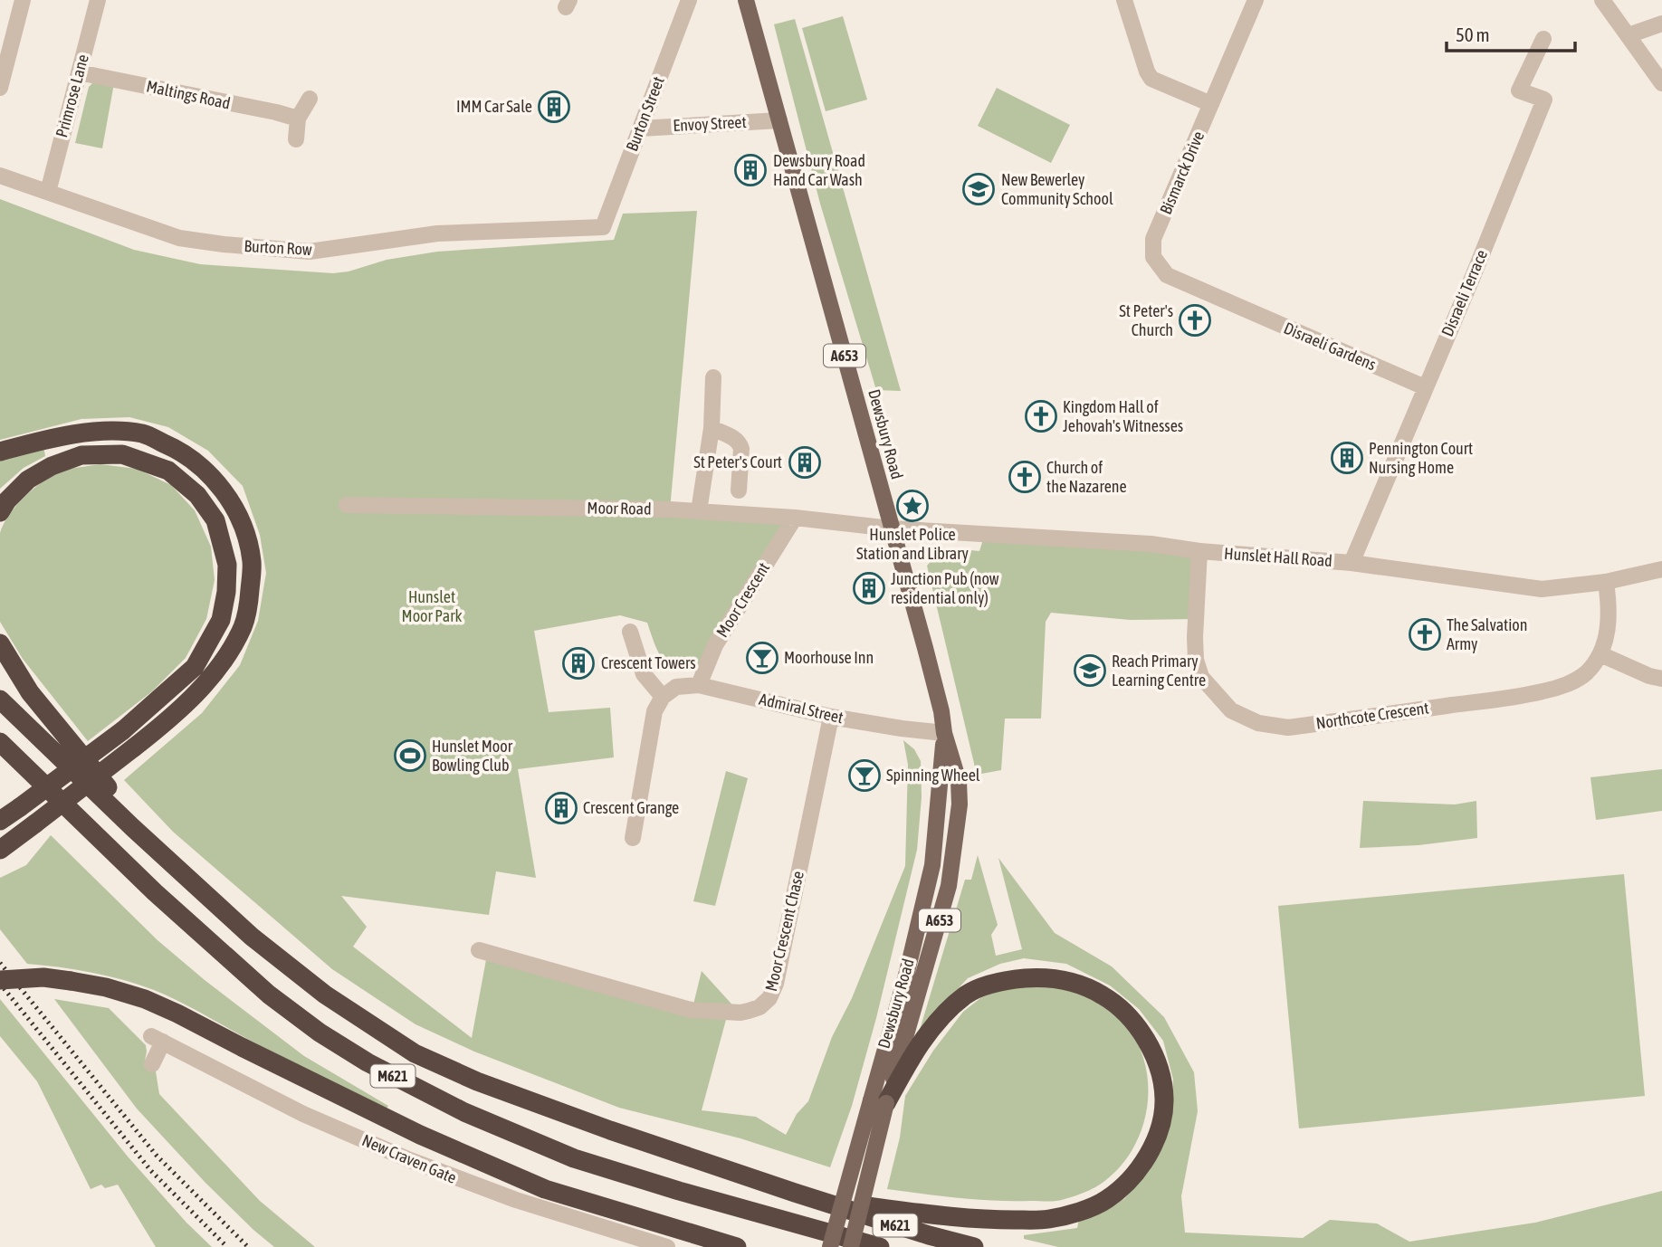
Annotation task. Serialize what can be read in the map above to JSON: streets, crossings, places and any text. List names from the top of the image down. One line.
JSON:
{"streets":{"highway":["M621"],"main road":["A653","Dewsbury Road"],"street":["Maltings Road","Primrose Lane","Burton Street","Envoy Street","Bismarck Drive","Burton Row","Disraeli Terrace","Disraeli Gardens","Moor Road","Hunslet Hall Road","Moor Crescent","Admiral Street","Northcote Crescent","Moor Crescent Chase","New Craven Gate"]},"crossings":[["Maltings Road","Primrose Lane"],["Primrose Lane","Burton Row"],["Burton Street","Envoy Street"],["Burton Street","Burton Row"],["Envoy Street","Dewsbury Road"],["Bismarck Drive","Disraeli Gardens"],["Disraeli Terrace","Disraeli Gardens"],["Disraeli Terrace","Hunslet Hall Road"],["Dewsbury Road","Moor Road"],["Dewsbury Road","Hunslet Hall Road"],["Dewsbury Road","Admiral Street"],["Moor Road","Hunslet Hall Road"],["Moor Road","Moor Crescent"],["Hunslet Hall Road","Northcote Crescent"],["Moor Crescent","Admiral Street"],["Admiral Street","Moor Crescent Chase"]],"parks":["Hunslet Moor Park"],"places":{"building":["IMM Car Sale","Dewsbury Road Hand Car Wash","Pennington Court Nursing Home","St Peter's Court","Junction Pub (now residential only)","Crescent Towers","Crescent Grange"],"school or university":["New Bewerley Community School","Reach Primary Learning Centre"],"church":["St Peter's Church","Kingdom Hall of Jehovah's Witnesses","Church of the Nazarene","The Salvation Army"],"place":["Hunslet Police Station and Library"],"bar":["Moorhouse Inn","Spinning Wheel"],"sports":["Hunslet Moor Bowling Club"]},"scale_bar":"50 m"}
